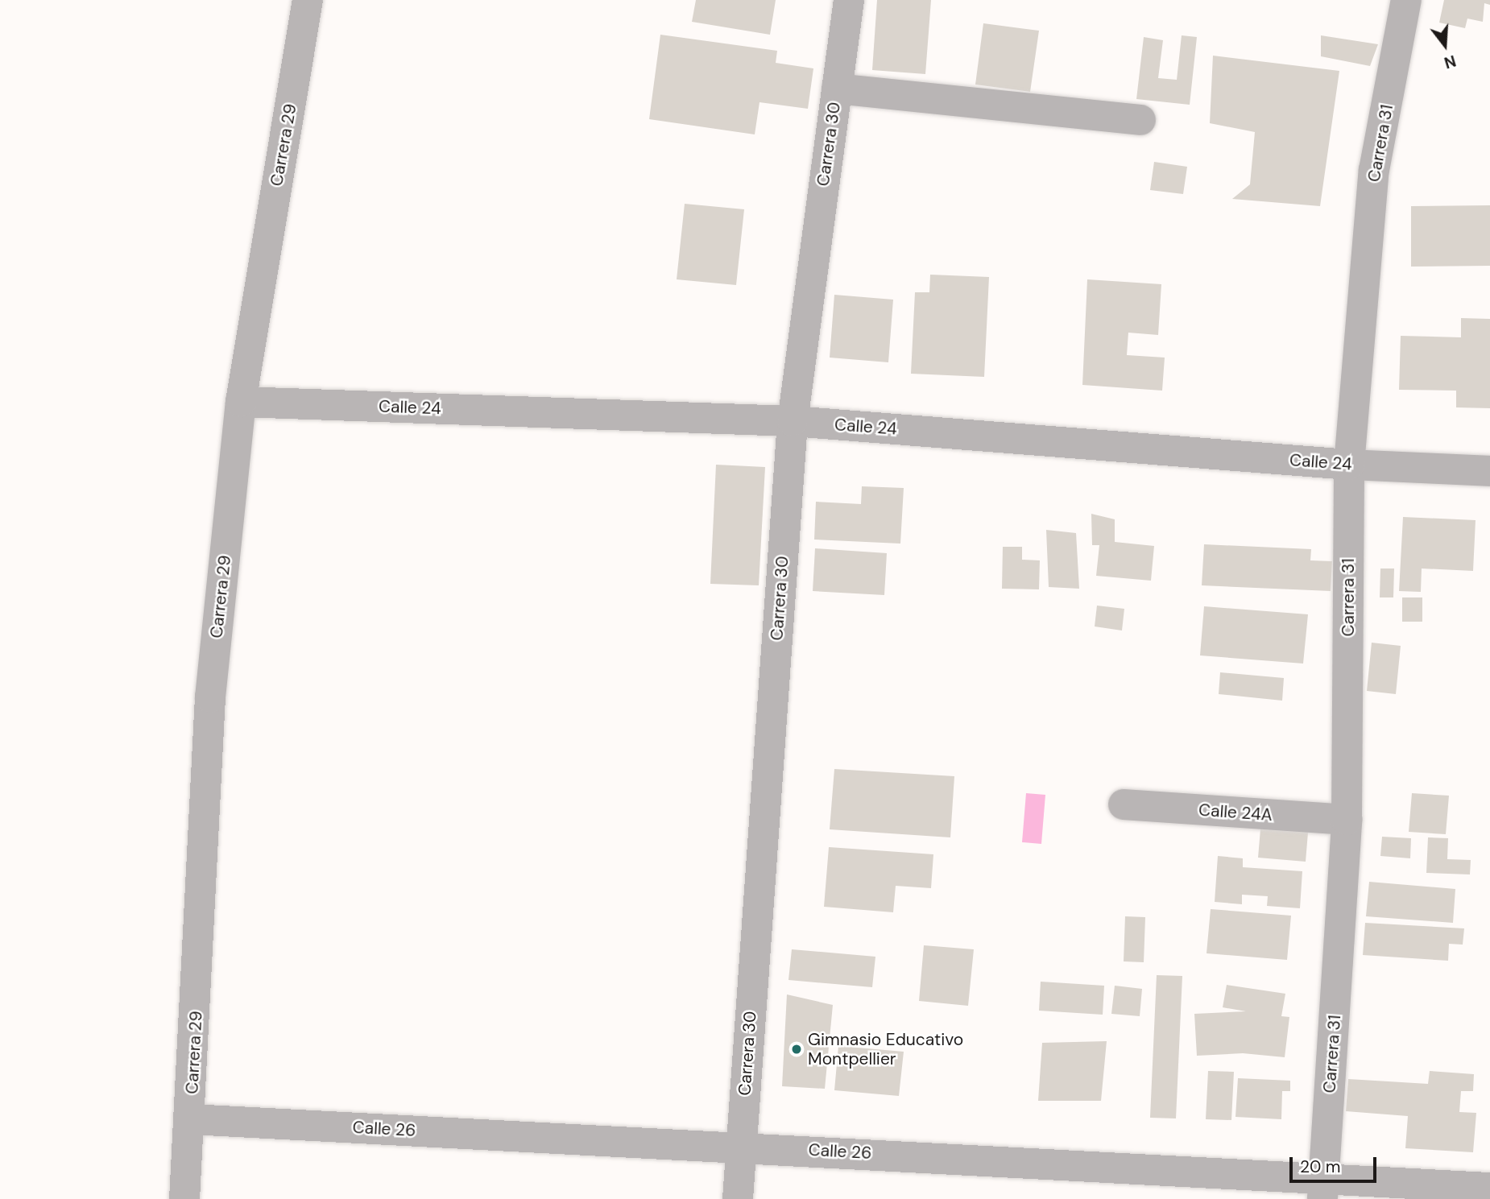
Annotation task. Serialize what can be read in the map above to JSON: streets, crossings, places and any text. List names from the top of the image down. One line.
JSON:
{"streets":{"street":["Carrera 31","Carrera 30","Carrera 29","Calle 24","Calle 24A","Calle 26"]},"crossings":[["Carrera 31","Calle 24"],["Carrera 31","Calle 24A"],["Carrera 31","Calle 26"],["Carrera 30","Calle 24"],["Carrera 30","Calle 26"],["Carrera 29","Calle 24"],["Carrera 29","Calle 26"]],"places":["Gimnasio Educativo Montpellier"],"scale_bar":"20 m","north":"bottom"}
